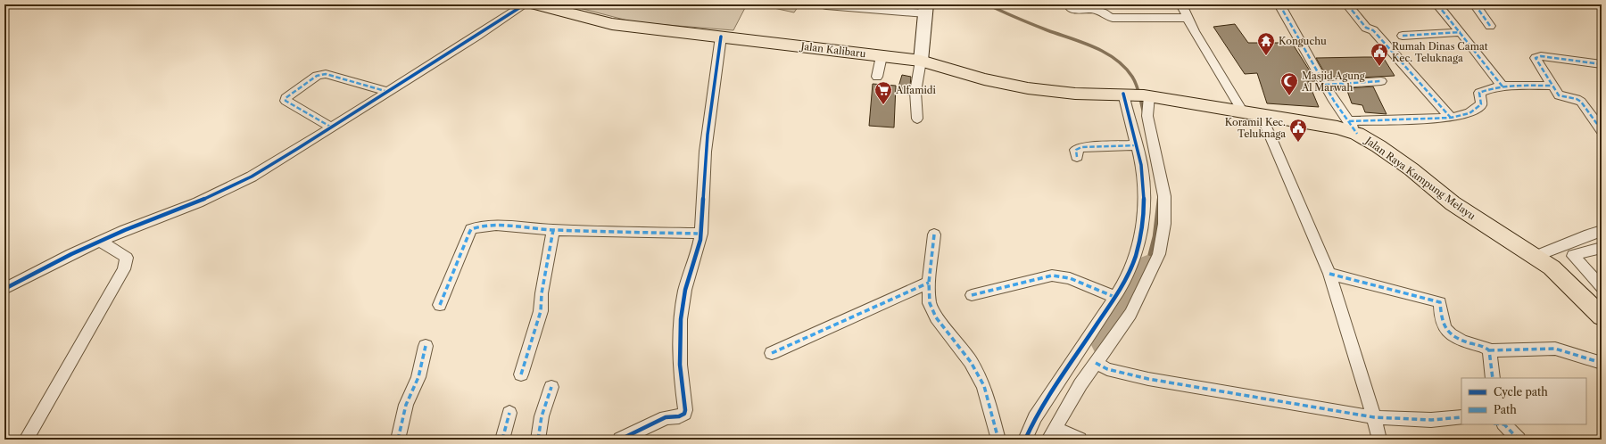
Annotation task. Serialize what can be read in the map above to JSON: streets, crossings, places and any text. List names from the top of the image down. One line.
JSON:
{"streets":{"main road":["Jalan Kalibaru","Jalan Raya Kampung Melayu"]},"crossings":[["Jalan Kalibaru","Jalan Raya Kampung Melayu"]],"places":{"temple":["Konguchu"],"public building":["Rumah Dinas Camat Kec. Teluknaga","Koramil Kec. Teluknaga"],"mosque":["Masjid Agung Al Marwah"],"supermarket":["Alfamidi"]},"legend":["Cycle path","Path"]}
